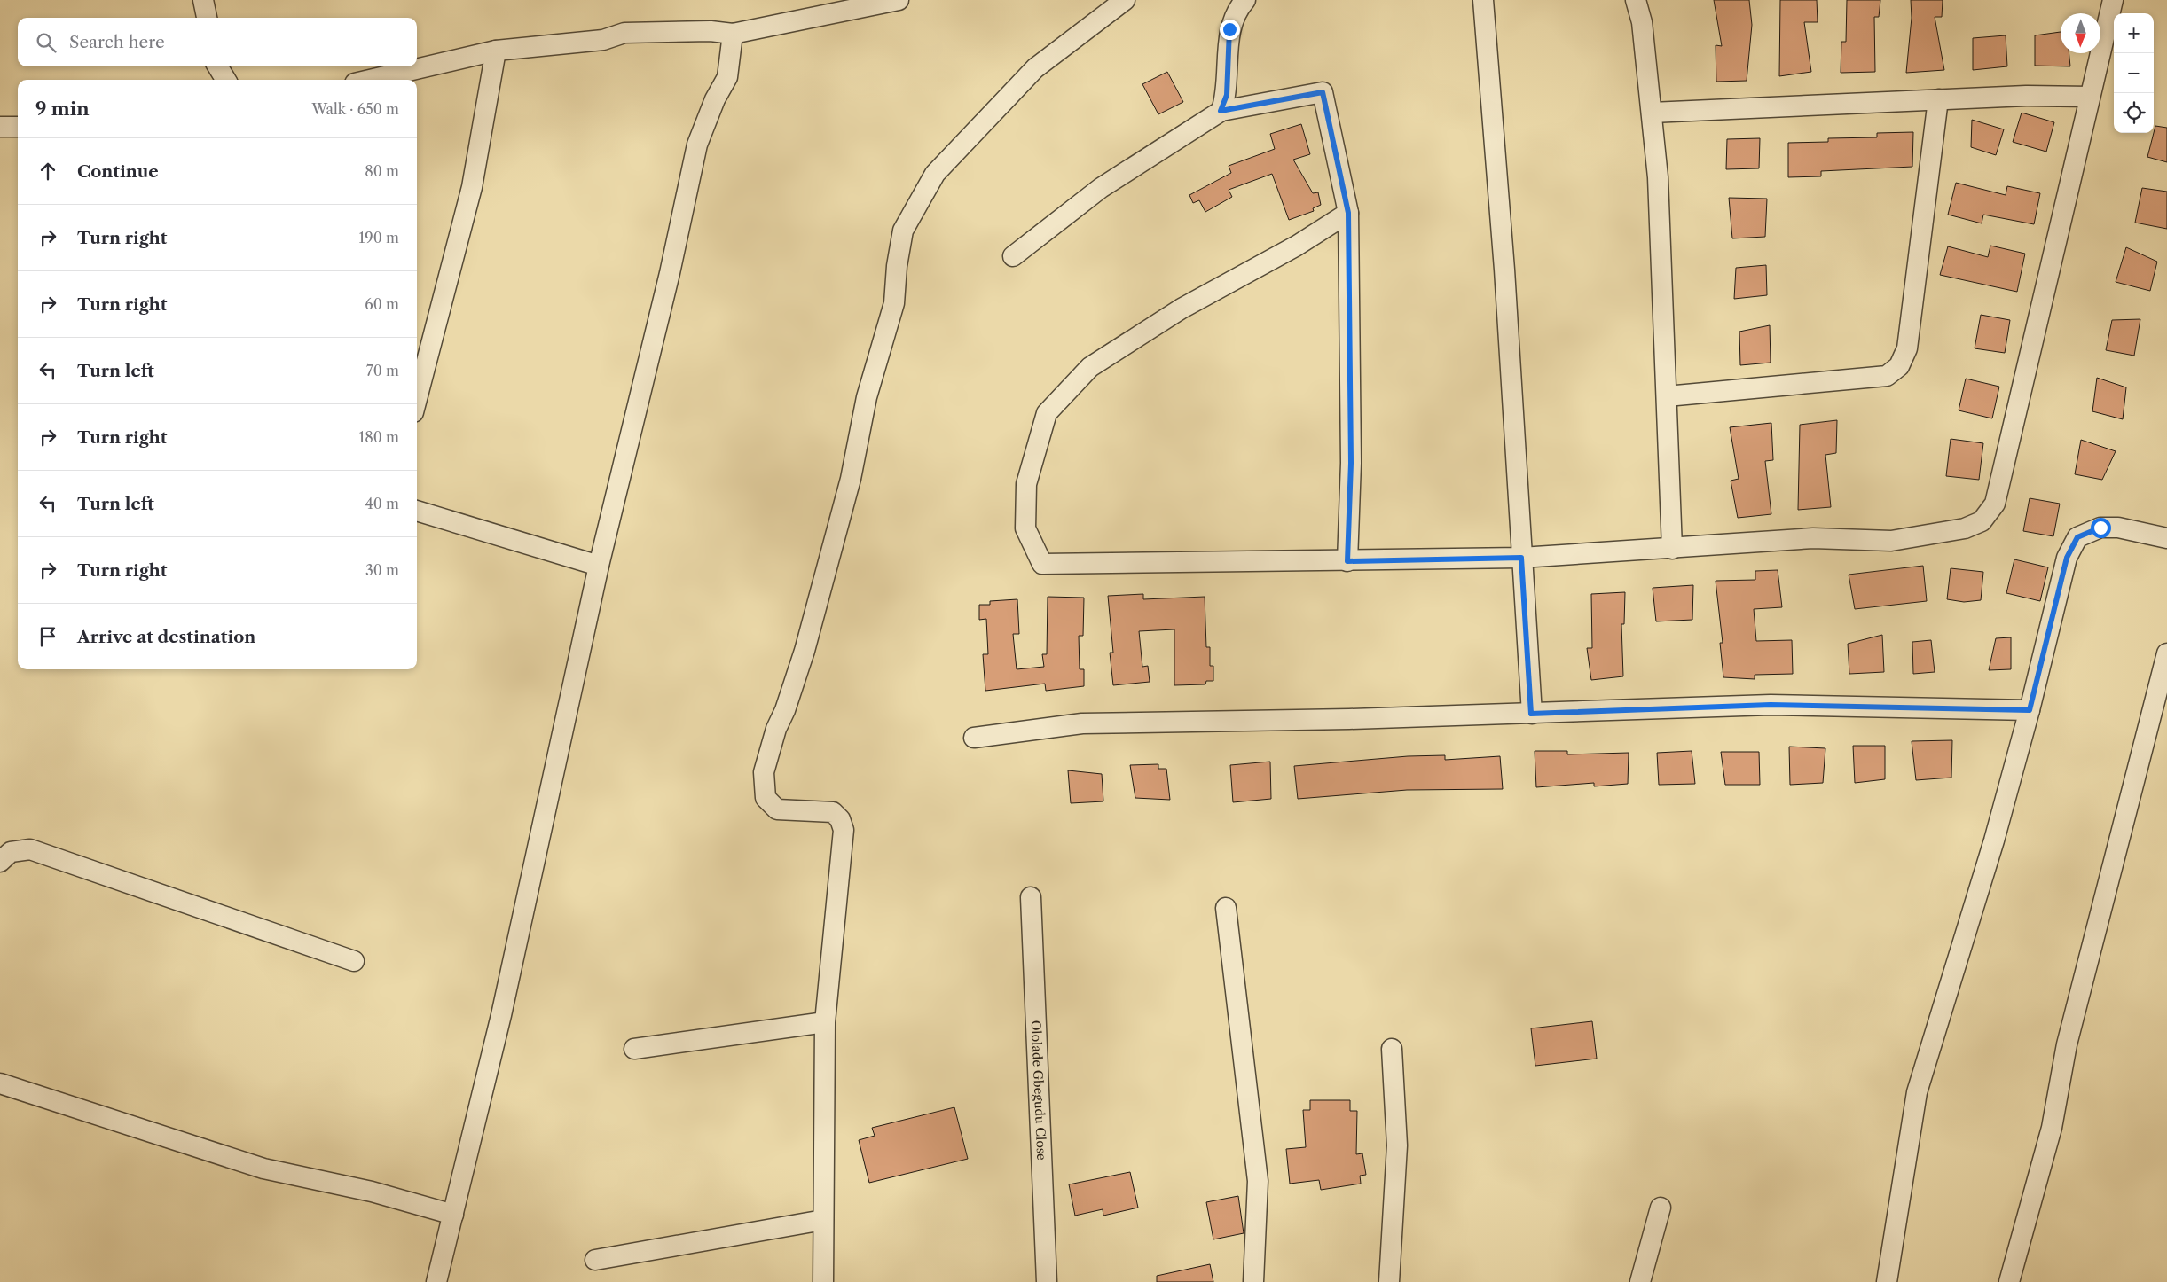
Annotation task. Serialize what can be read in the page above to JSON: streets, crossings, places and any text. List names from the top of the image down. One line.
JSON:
{"streets":{"street":["Ololade Gbegudu Close"]},"north":"bottom","page":{"map_buttons":["+","−"],"search":"Search here","heading":["9 min","Walk · 650 m"],"list":[["Continue","80 m"],["Turn right","190 m"],["Turn right","60 m"],["Turn left","70 m"],["Turn right","180 m"],["Turn left","40 m"],["Turn right","30 m"],"Arrive at destination"]}}
